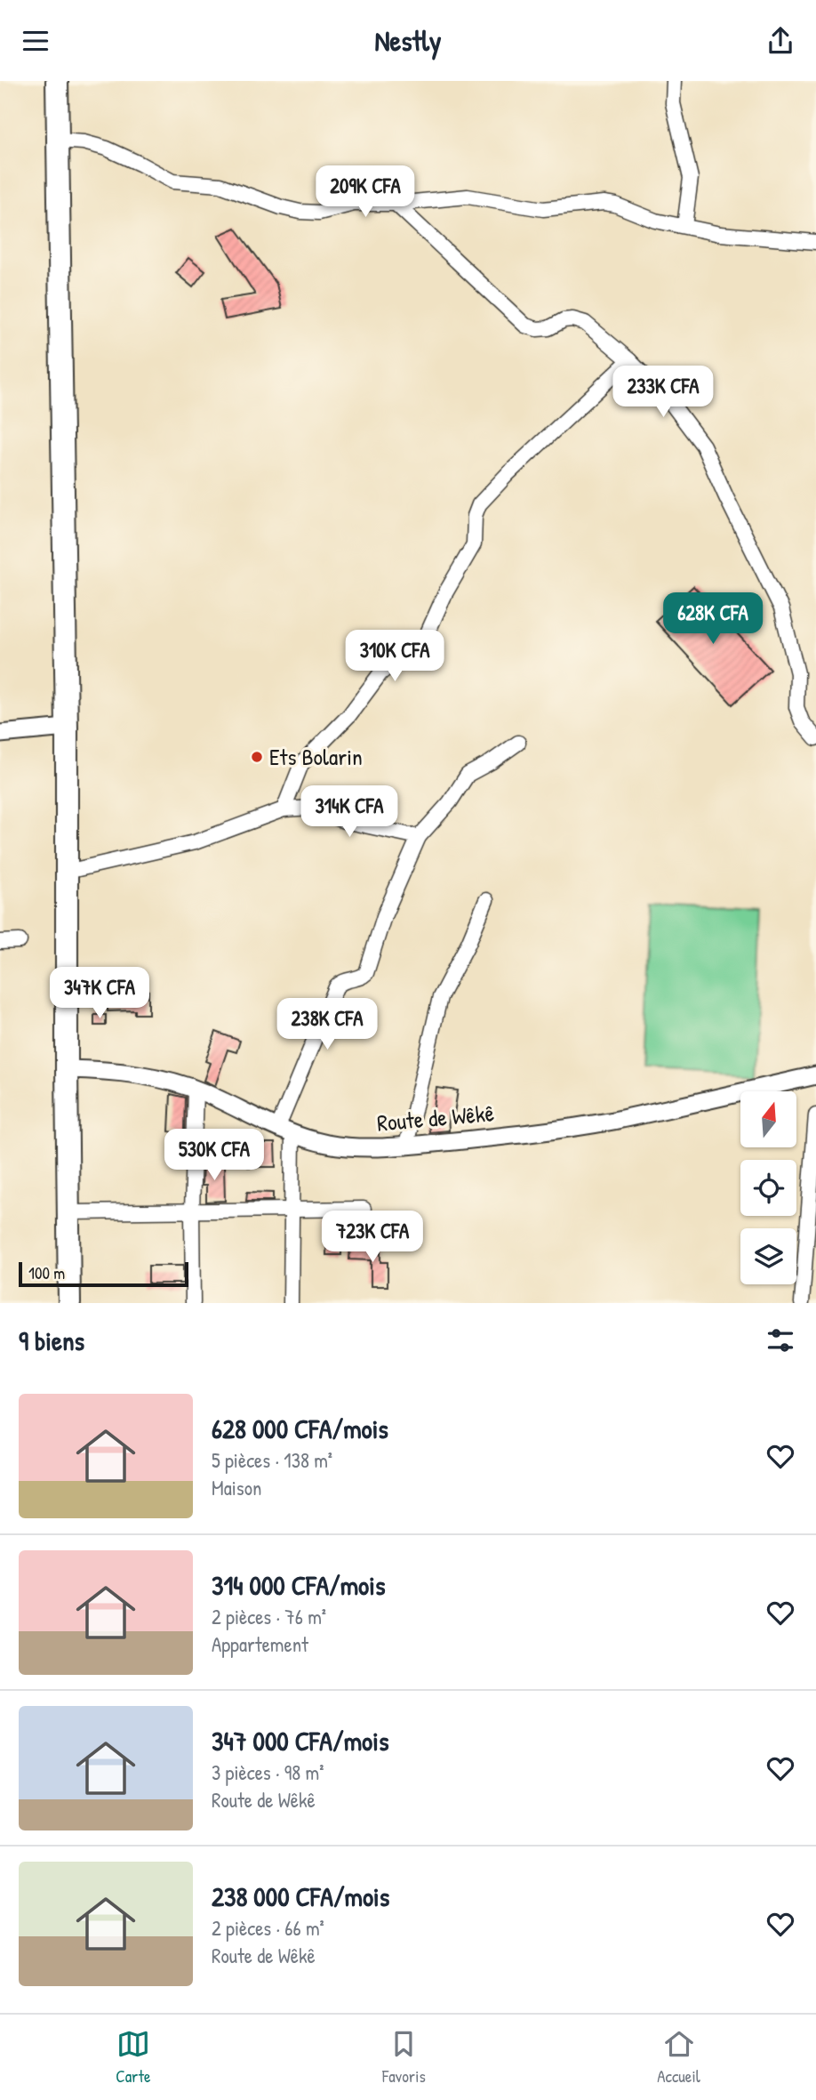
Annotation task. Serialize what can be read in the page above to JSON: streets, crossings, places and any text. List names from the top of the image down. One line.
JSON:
{"streets":{"street":["Route de Wêkê"]},"places":["Ets Bolarin"],"scale_bar":"100 m","north":"top","page":{"header":"Nestly","price":["209K CFA","233K CFA","628K CFA","310K CFA","314K CFA","347K CFA","238K CFA","530K CFA","723K CFA"],"scale":"100 m","heading":"9 biens","list":[{"name":"628 000 CFA/mois","note":"5 pièces · 138 m² · Maison"},{"name":"314 000 CFA/mois","note":"2 pièces · 76 m² · Appartement"},{"name":"347 000 CFA/mois","note":"3 pièces · 98 m² · Route de Wêkê"},{"name":"238 000 CFA/mois","note":"2 pièces · 66 m² · Route de Wêkê"}],"tabs":["Carte","Favoris","Accueil"]}}
